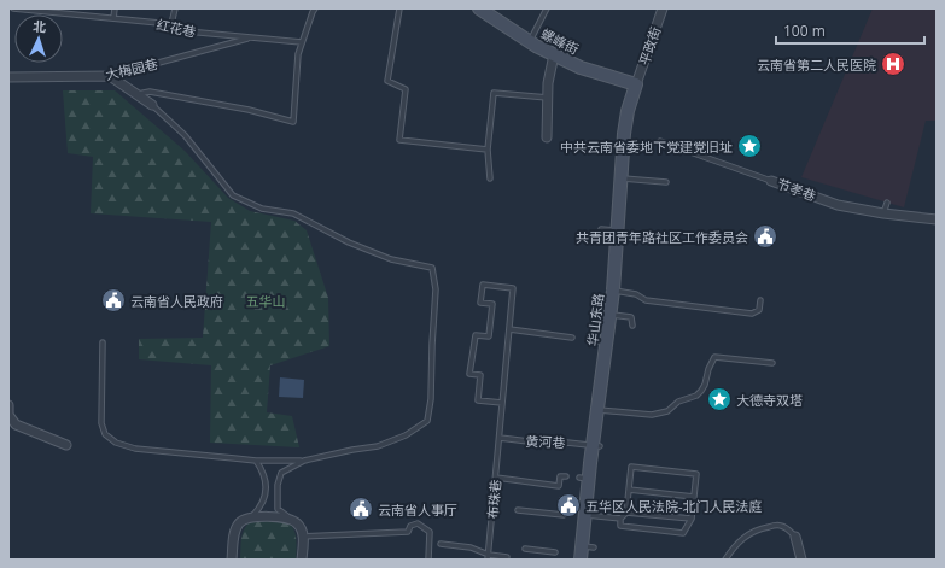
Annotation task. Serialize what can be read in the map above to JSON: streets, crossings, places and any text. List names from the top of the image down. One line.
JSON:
{"streets":{"street":["螺峰街","平政街","大梅园巷","节孝巷","华山东路"],"lane":["红花巷","黄河巷","布珠巷"]},"crossings":[["红花巷","大梅园巷"],["螺峰街","平政街"],["螺峰街","华山东路"],["平政街","华山东路"],["华山东路","黄河巷"],["黄河巷","布珠巷"]],"parks":["五华山"],"places":{"hospital":["云南省第二人民医院"],"place":["中共云南省委地下党建党旧址","大德寺双塔"],"public building":["共青团青年路社区工作委员会","云南省人民政府","五华区人民法院-北门人民法庭","云南省人事厅"]},"scale_bar":"100 m","north":"top"}
